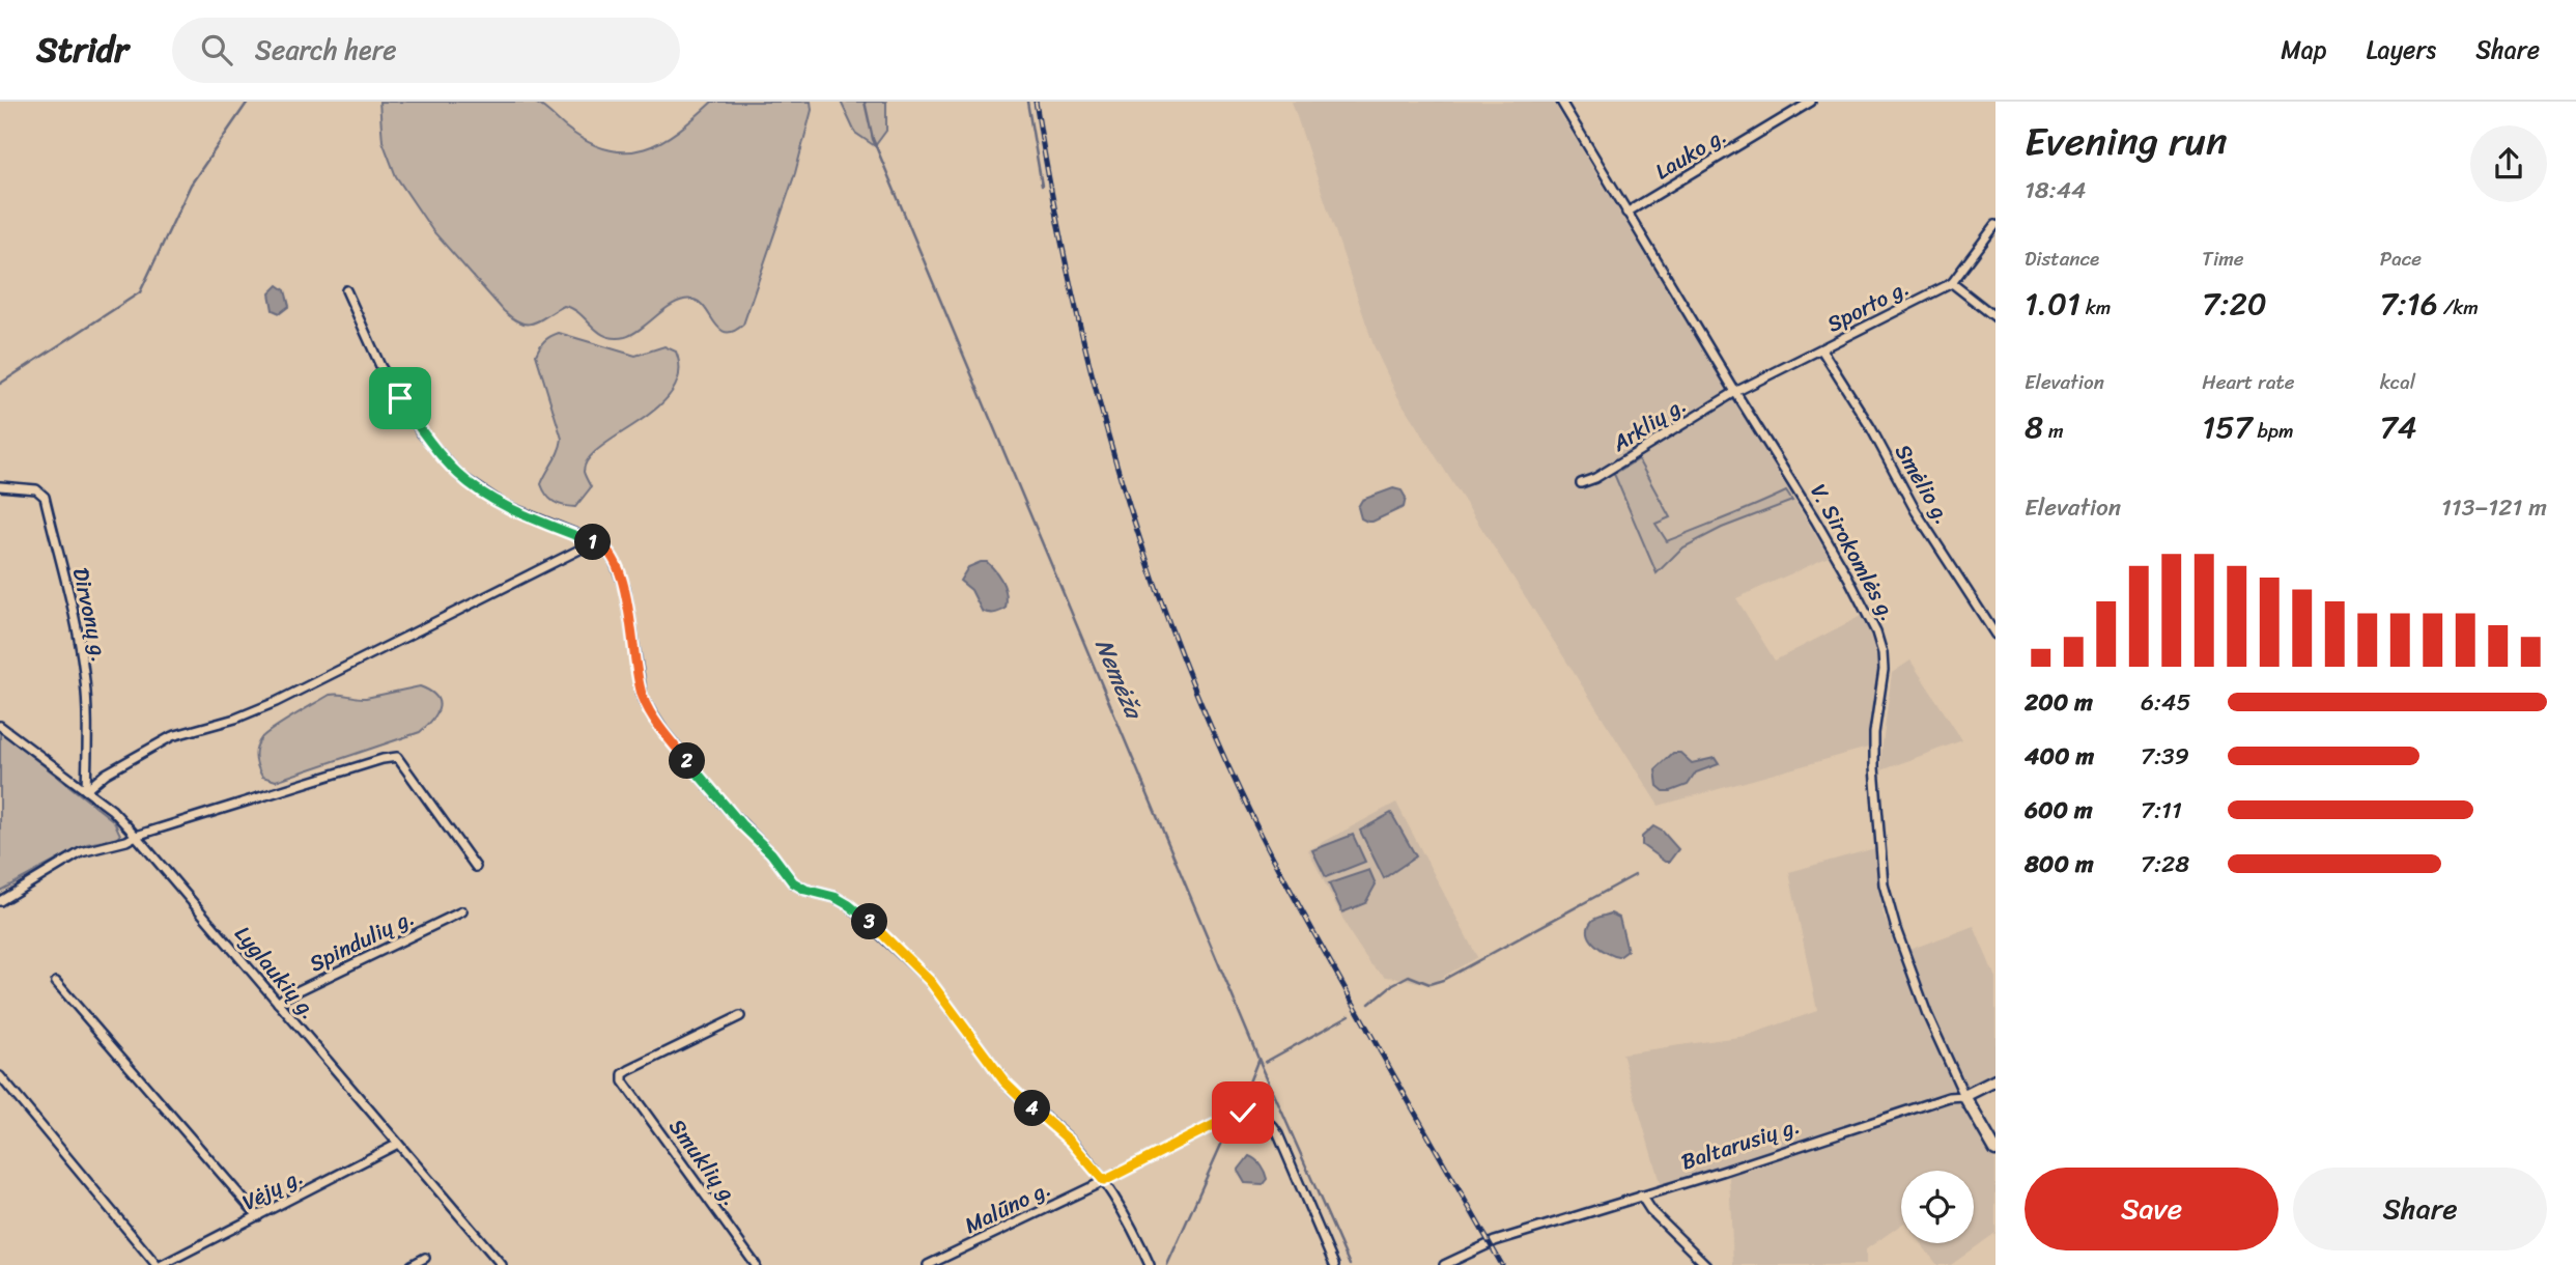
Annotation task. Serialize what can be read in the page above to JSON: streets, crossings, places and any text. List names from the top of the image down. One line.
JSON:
{"streets":{"main road":["V. Sirokomlės g.","Baltarusių g."],"street":["Lauko g.","Sporto g.","Arklių g.","Smėlio g.","Dirvonų g.","Spindulių g.","Lyglaukių g.","Smuklių g.","Vėjų g.","Malūno g."]},"crossings":[["Lauko g.","V. Sirokomlės g."],["Sporto g.","Arklių g."],["Sporto g.","Smėlio g."],["Sporto g.","V. Sirokomlės g."],["Arklių g.","V. Sirokomlės g."],["V. Sirokomlės g.","Baltarusių g."],["Dirvonų g.","Lyglaukių g."],["Spindulių g.","Lyglaukių g."],["Lyglaukių g.","Vėjų g."]],"water":["Nemėža"],"page":{"header":"Stridr","search":"Search here","nav":["Map","Layers","Share"],"heading":["Evening run","18:44"],"stats":[["Distance","1.01 km"],["Time","7:20"],["Pace","7:16 /km"],["Elevation","8 m"],["Heart rate","157 bpm"],["kcal","74"]],"chart":["Elevation","113–121 m"],"pins":["1","2","3","4"],"list":[{"name":"200 m","note":"6:45"},{"name":"400 m","note":"7:39"},{"name":"600 m","note":"7:11"},{"name":"800 m","note":"7:28"}],"buttons":["Save","Share"]}}
